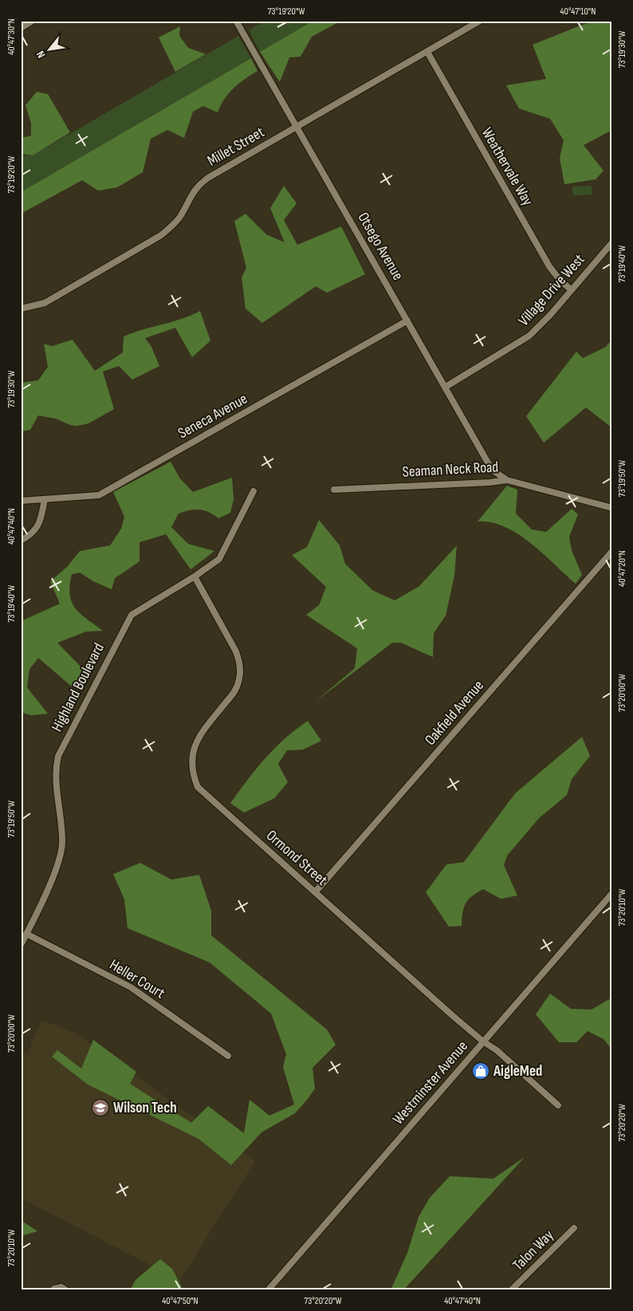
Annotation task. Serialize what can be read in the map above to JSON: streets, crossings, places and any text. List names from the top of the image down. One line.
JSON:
{"streets":{"street":["Millet Street","Weathervale Way","Otsego Avenue","Village Drive West","Seneca Avenue","Seaman Neck Road","Highland Boulevard","Oakfield Avenue","Ormond Street","Heller Court","Westminster Avenue","Talon Way"]},"crossings":[["Millet Street","Weathervale Way"],["Millet Street","Otsego Avenue"],["Weathervale Way","Village Drive West"],["Otsego Avenue","Village Drive West"],["Otsego Avenue","Seneca Avenue"],["Otsego Avenue","Seaman Neck Road"],["Highland Boulevard","Ormond Street"],["Highland Boulevard","Heller Court"],["Oakfield Avenue","Ormond Street"],["Ormond Street","Westminster Avenue"]],"places":{"shop":["AigleMed"],"school or university":["Wilson Tech"]},"north":"bottom left","coordinates":["73°19'20\"W","40°47'10\"N","40°47'30\"N","73°19'30\"W","73°19'40\"W","73°19'50\"W","40°47'40\"N","40°47'20\"N","73°20'00\"W","73°20'10\"W","73°20'20\"W","40°47'50\"N"]}
